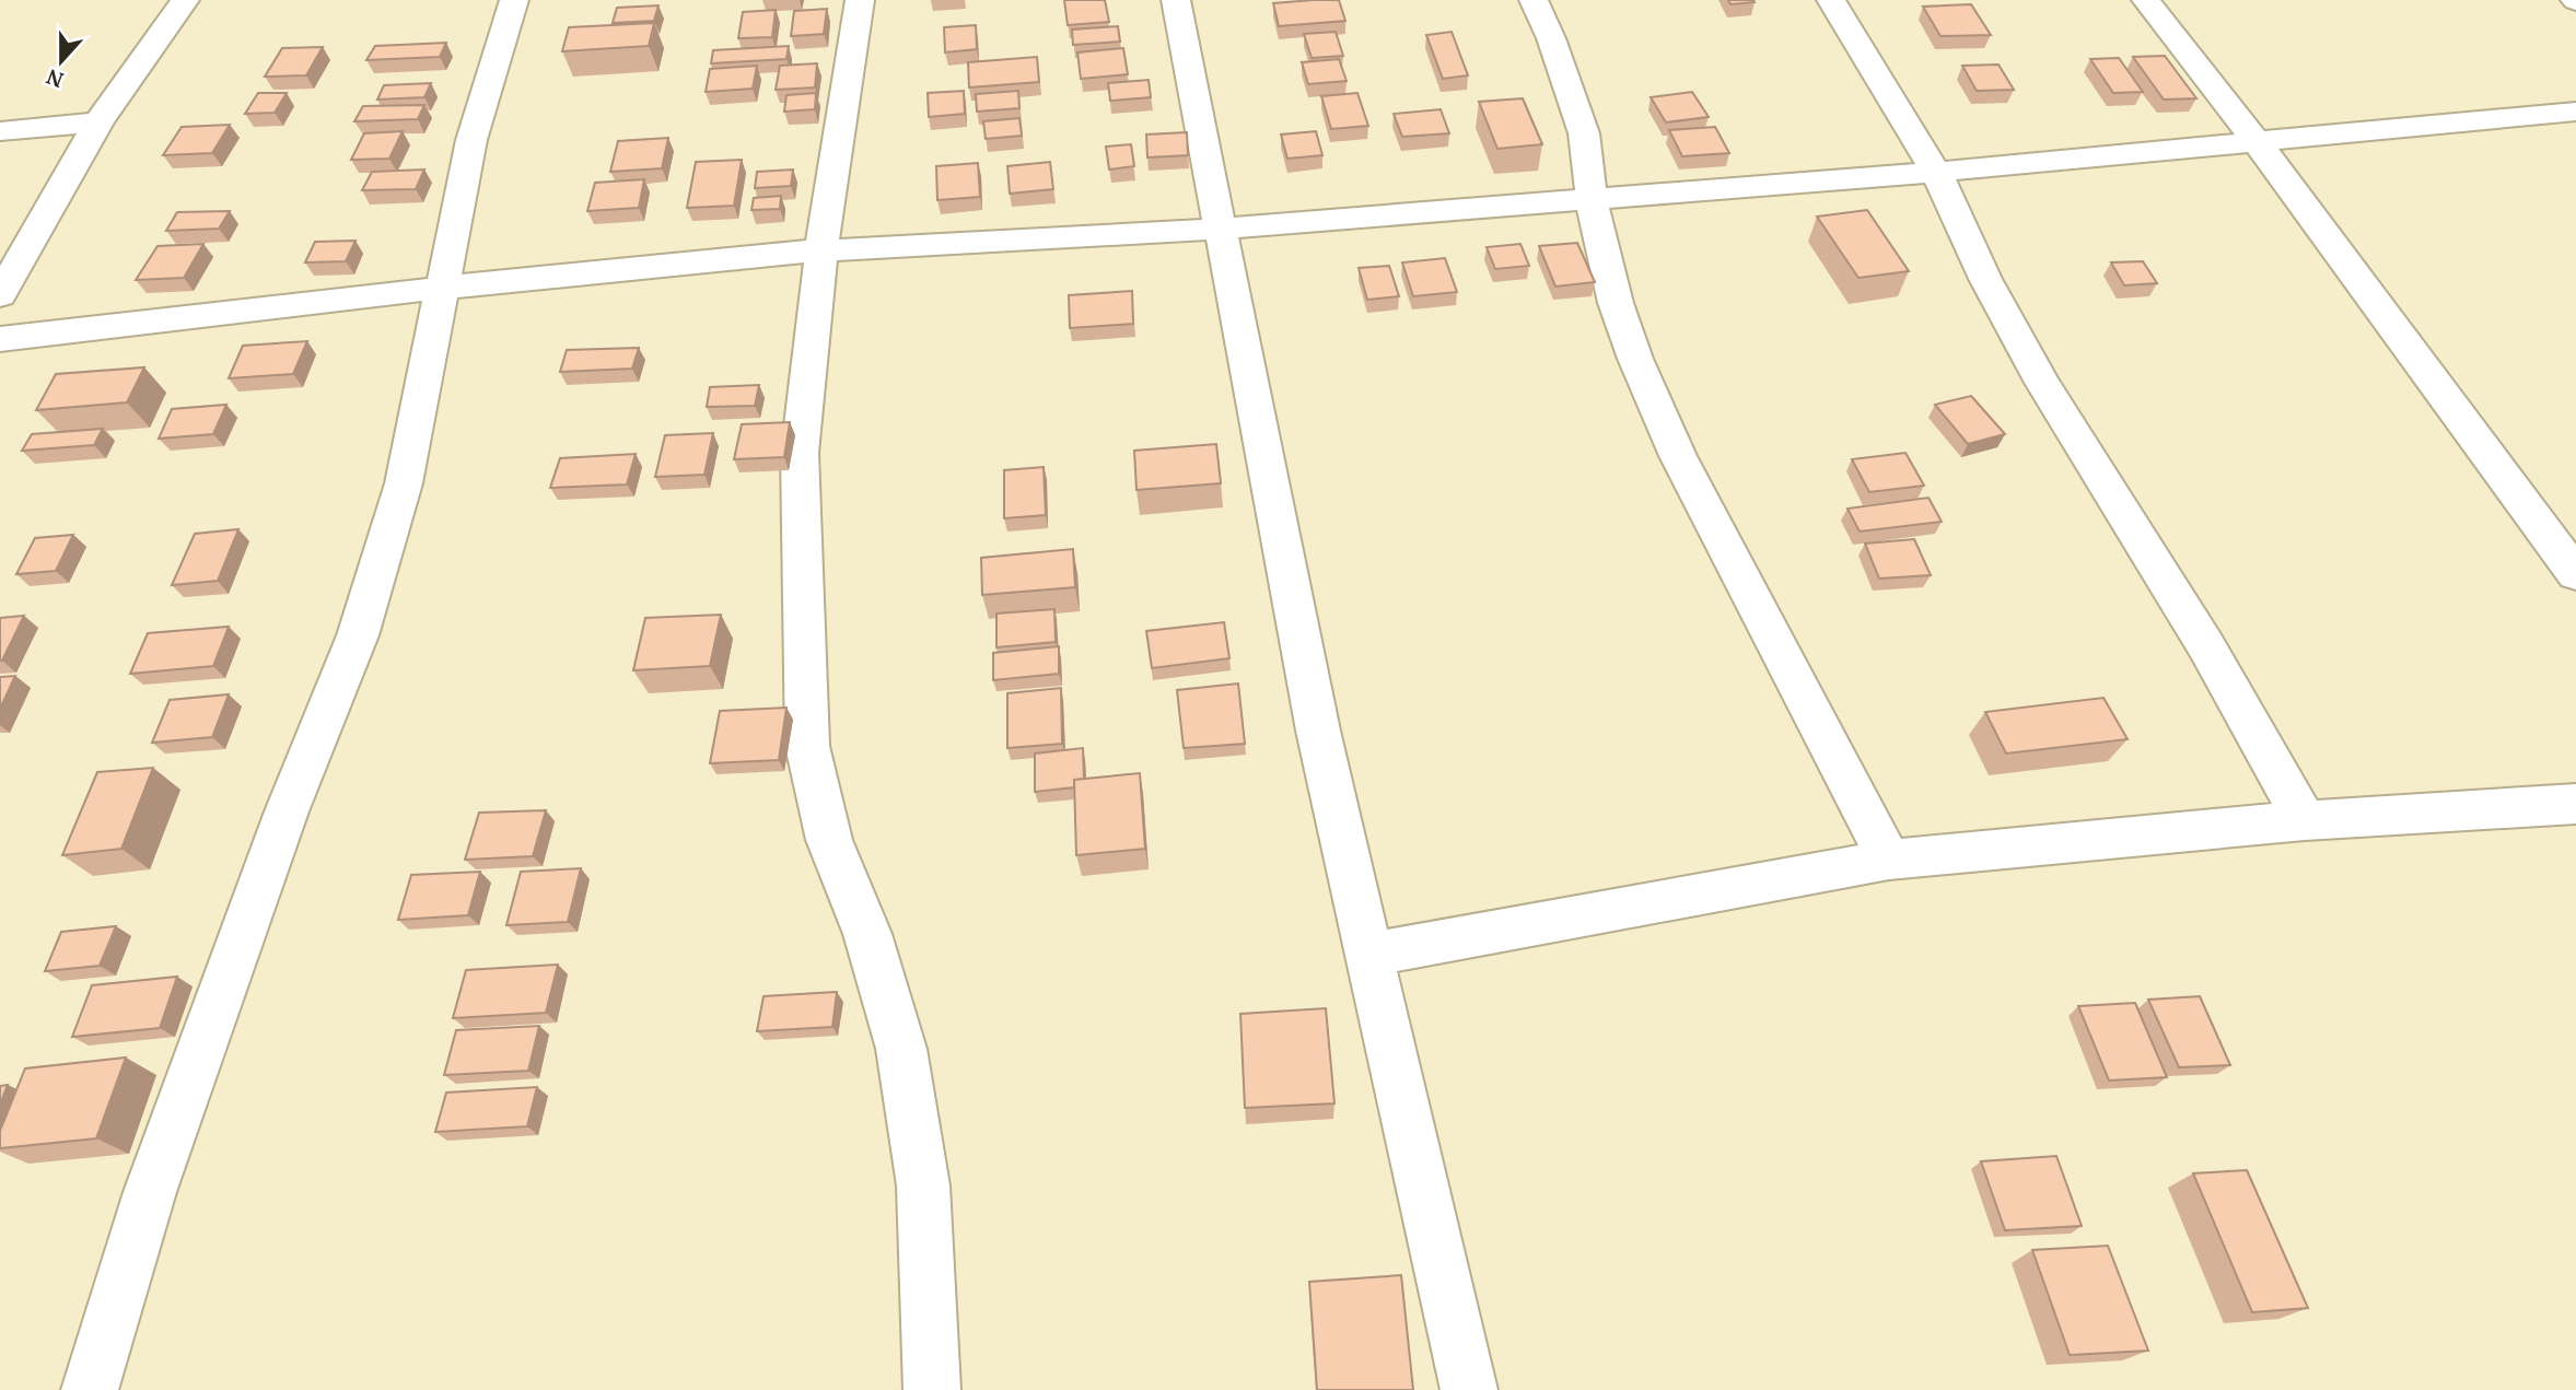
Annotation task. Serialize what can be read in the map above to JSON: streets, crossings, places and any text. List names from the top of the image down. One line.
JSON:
{"north":"bottom"}
